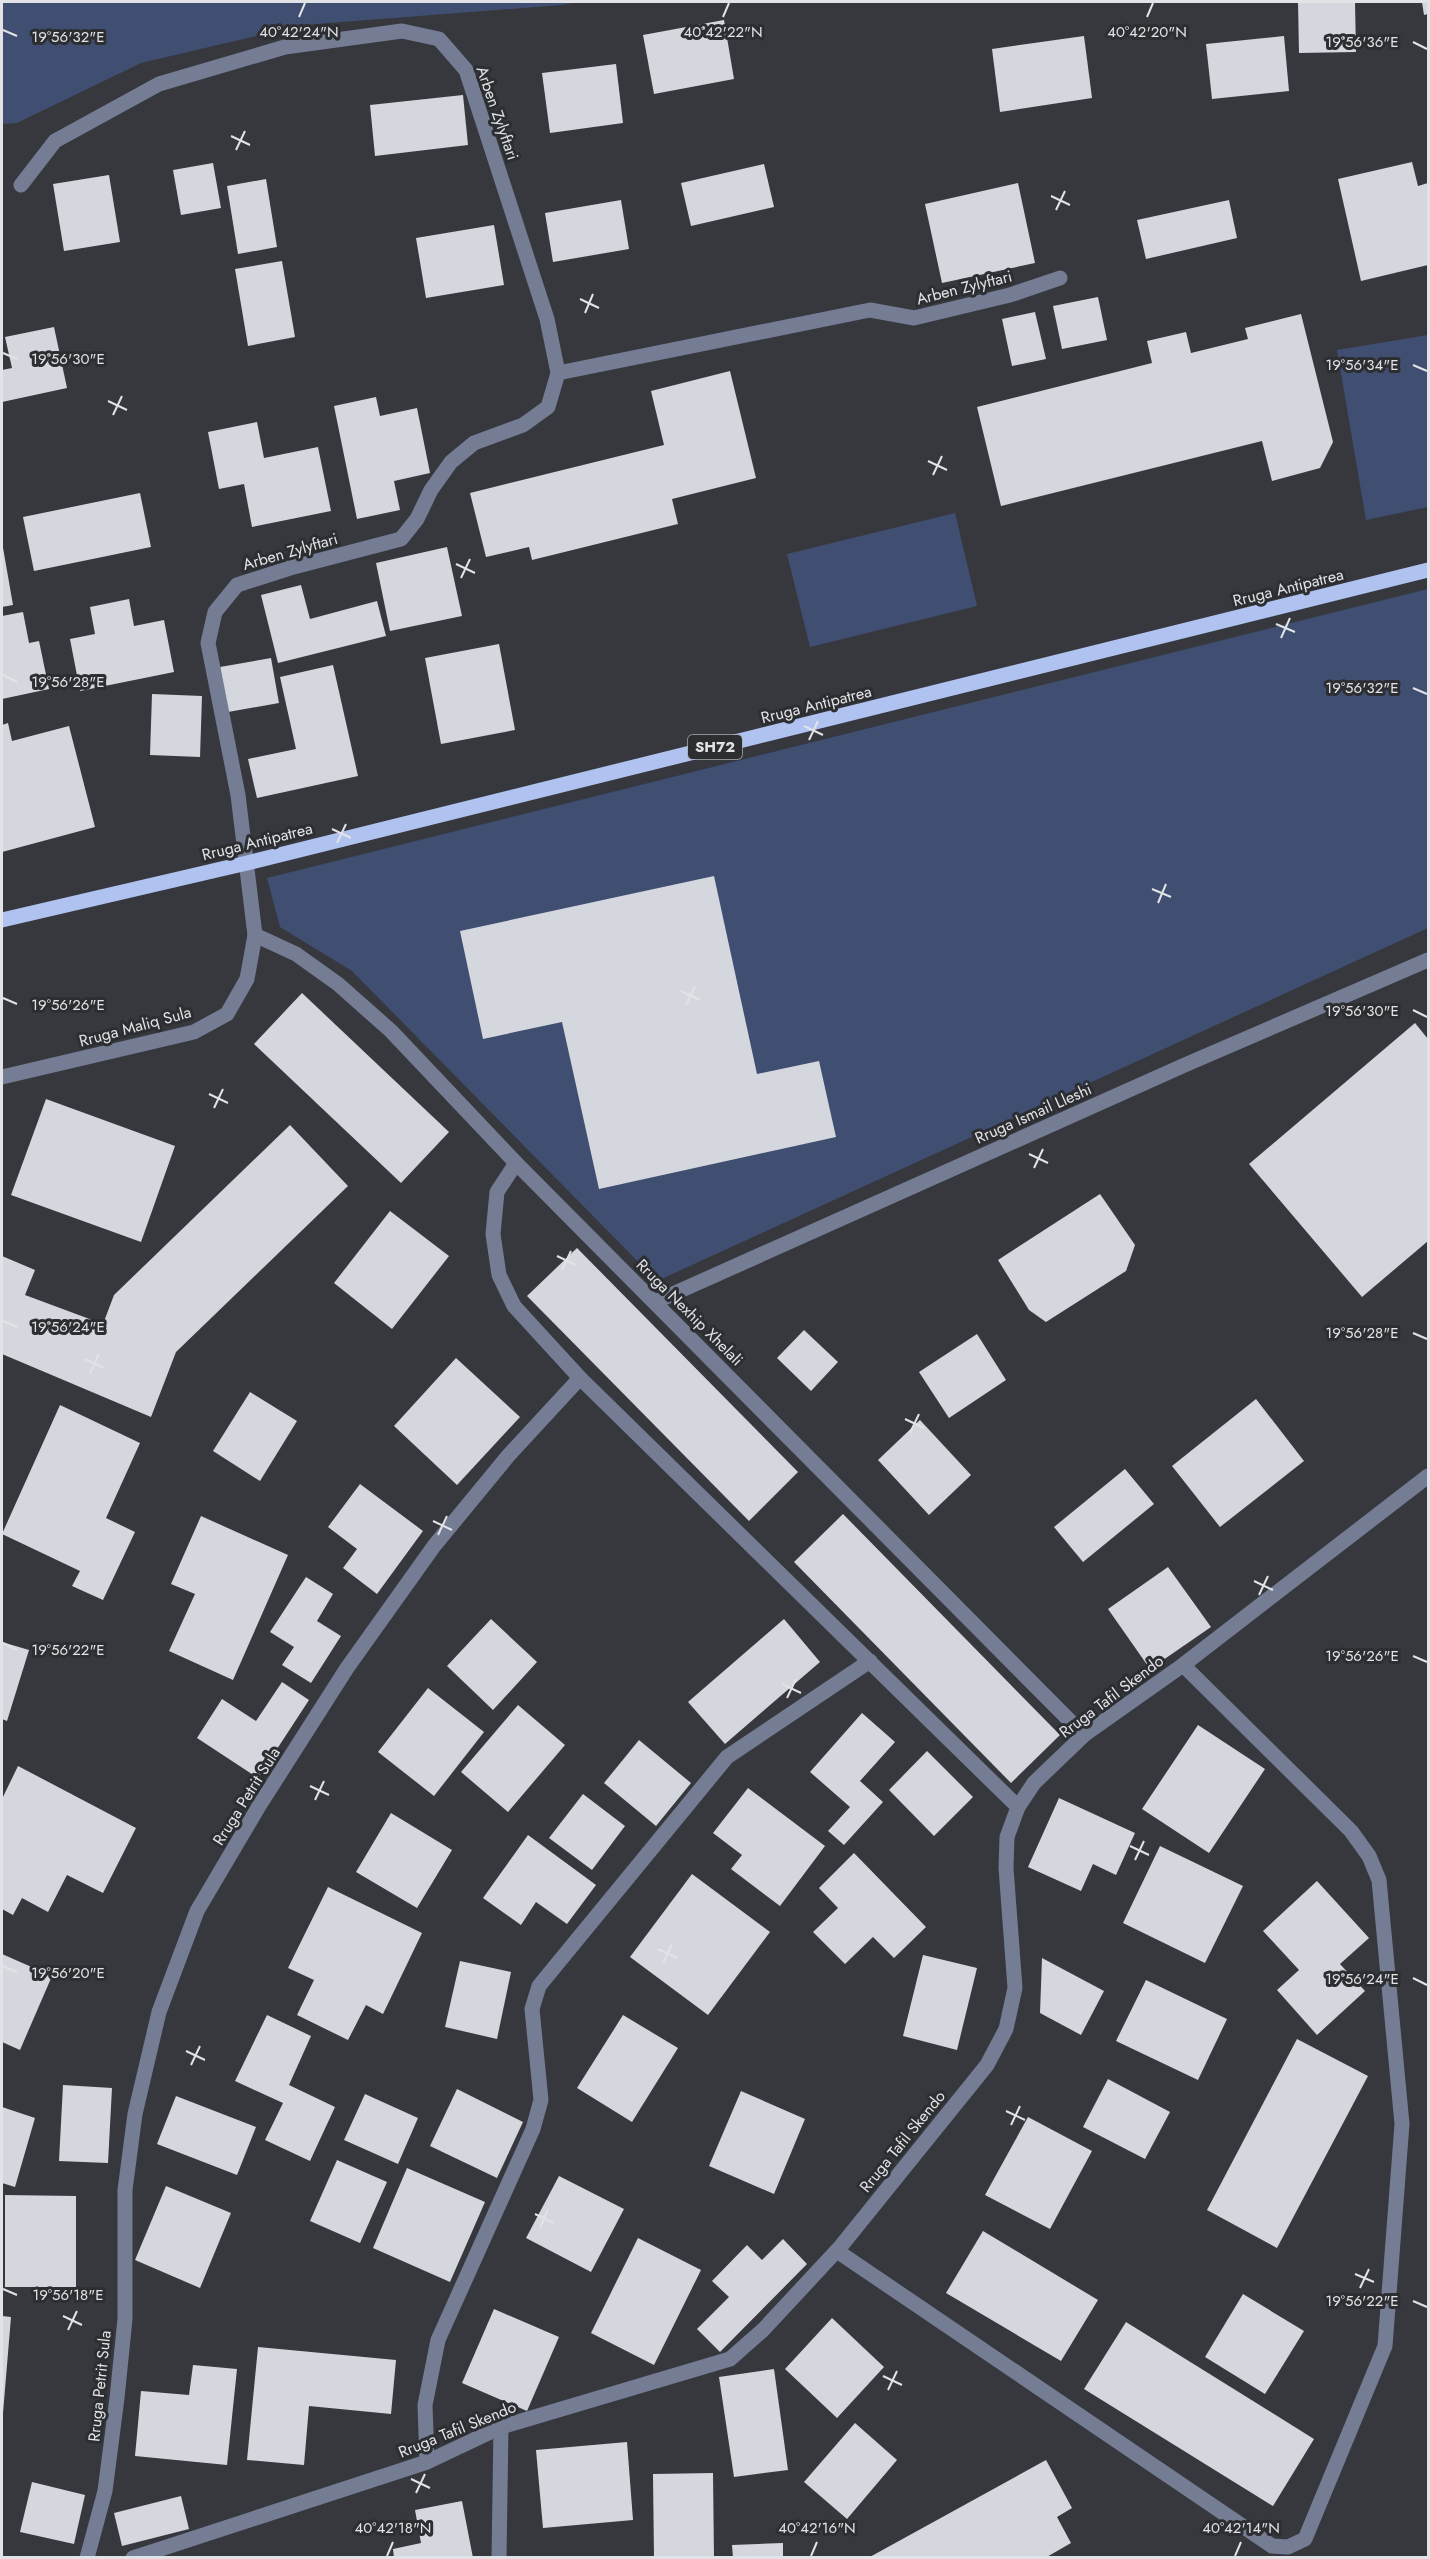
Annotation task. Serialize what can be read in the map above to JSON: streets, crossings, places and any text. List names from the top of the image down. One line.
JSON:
{"streets":{"main road":["Rruga Antipatrea","SH72"],"street":["Arben Zylyftari","Rruga Maliq Sula","Rruga Ismail Lleshi","Rruga Nexhip Xhelali","Rruga Tafil Skendo","Rruga Petrit Sula"]},"crossings":[["Arben Zylyftari","Rruga Antipatrea"],["Arben Zylyftari","Rruga Maliq Sula"],["Rruga Antipatrea","Rruga Maliq Sula"],["Rruga Maliq Sula","Rruga Nexhip Xhelali"],["Rruga Ismail Lleshi","Rruga Nexhip Xhelali"],["Rruga Nexhip Xhelali","Rruga Tafil Skendo"]],"coordinates":["40°42'24\"N","40°42'22\"N","40°42'20\"N","19°56'32\"E","19°56'36\"E","19°56'30\"E","19°56'34\"E","19°56'28\"E","19°56'26\"E","19°56'24\"E","19°56'22\"E","19°56'20\"E","19°56'18\"E","40°42'18\"N","40°42'16\"N","40°42'14\"N"]}
